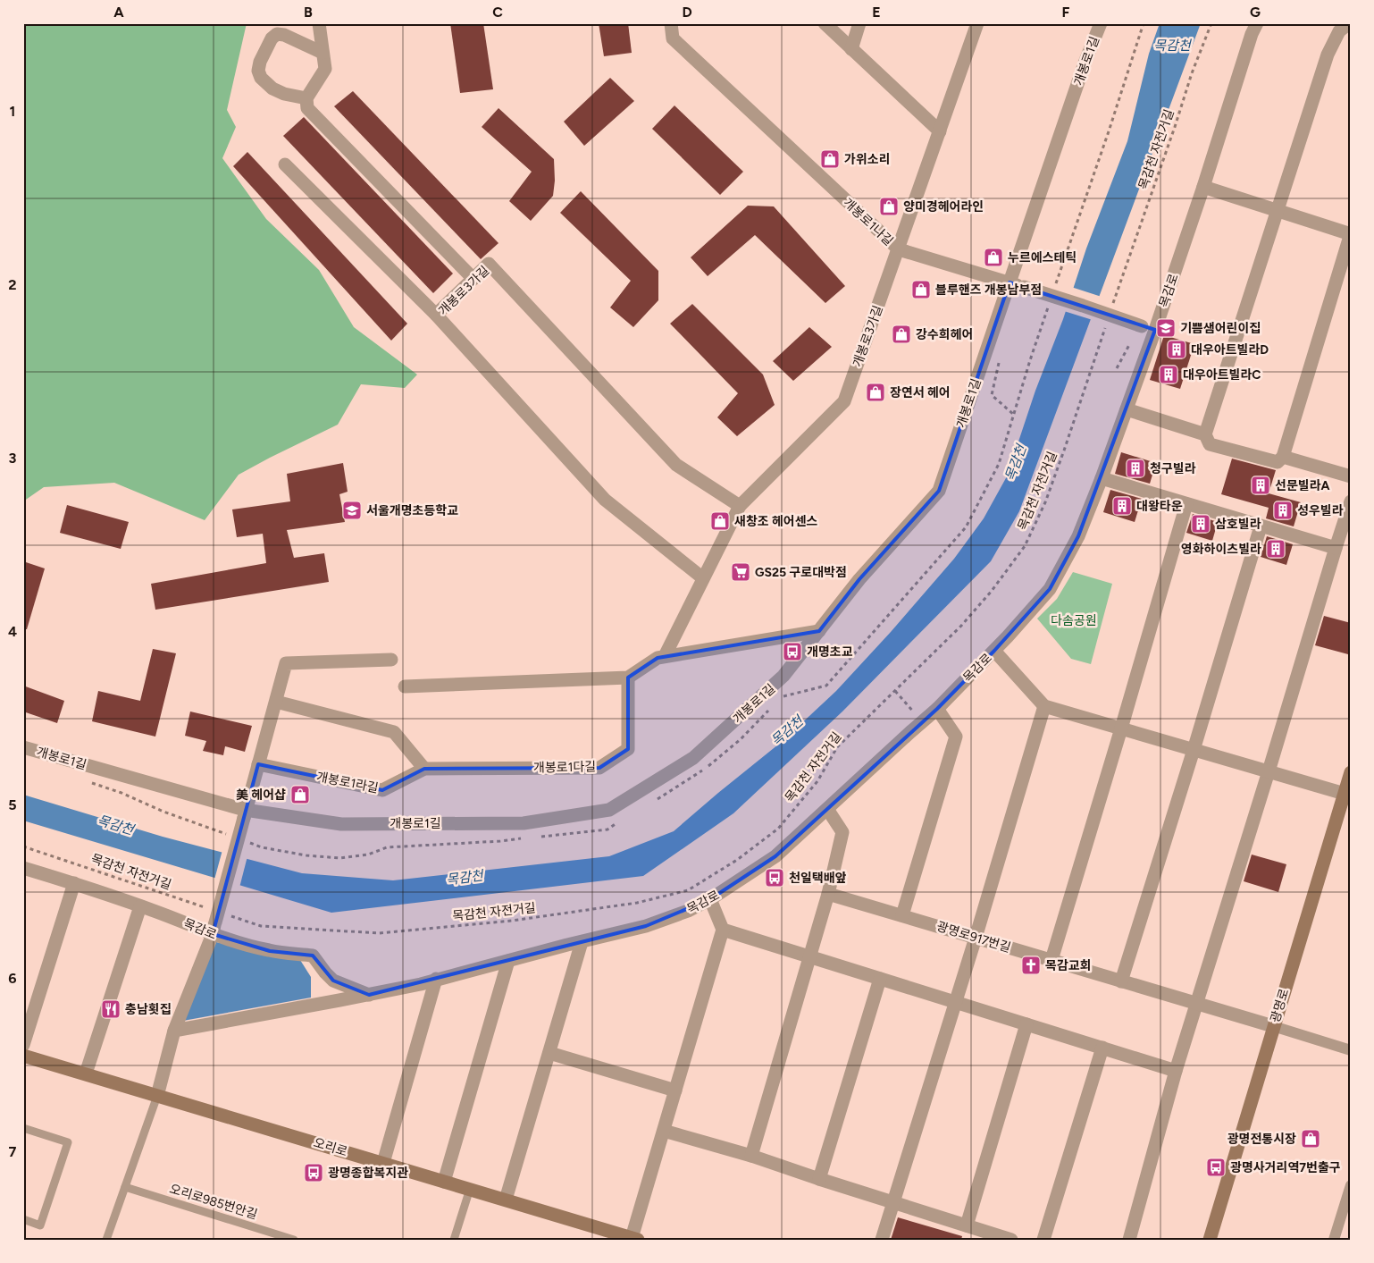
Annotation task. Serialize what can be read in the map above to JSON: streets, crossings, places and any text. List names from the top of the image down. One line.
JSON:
{"streets":{"main road":["광명로","오리로"],"street":["개봉로1길","개봉로1나길","개봉로3가길","목감로","개봉로1다길","개봉로1라길","광명로917번길"],"lane":["오리로985번안길"],"path":["목감천 자전거길"]},"crossings":[["개봉로1길","개봉로1나길"],["목감천 자전거길","목감로"],["개봉로1나길","개봉로3가길"],["개봉로1나길","목감로"],["개봉로1다길","개봉로1라길"],["광명로917번길","광명로"]],"water":["목감천"],"parks":["다솜공원"],"places":{"shop":["가위소리","양미경헤어라인","누르에스테틱","블루핸즈 개봉남부점","강수희헤어","장연서 헤어","새창조 헤어센스","美 헤어샵","광명전통시장"],"school or university":["기쁨샘어린이집","서울개명초등학교"],"building":["대우아트빌라D","대우아트빌라C","청구빌라","선문빌라A","대왕타운","성우빌라","삼호빌라","영화하이츠빌라"],"supermarket":["GS25 구로대박점"],"bus stop":["개명초교","천일택배앞","광명사거리역7번출구","광명종합복지관"],"church":["목감교회"],"restaurant":["충남횟집"]},"grid":{"columns":["A","B","C","D","E","F","G"],"rows":["1","2","3","4","5","6","7"]}}
